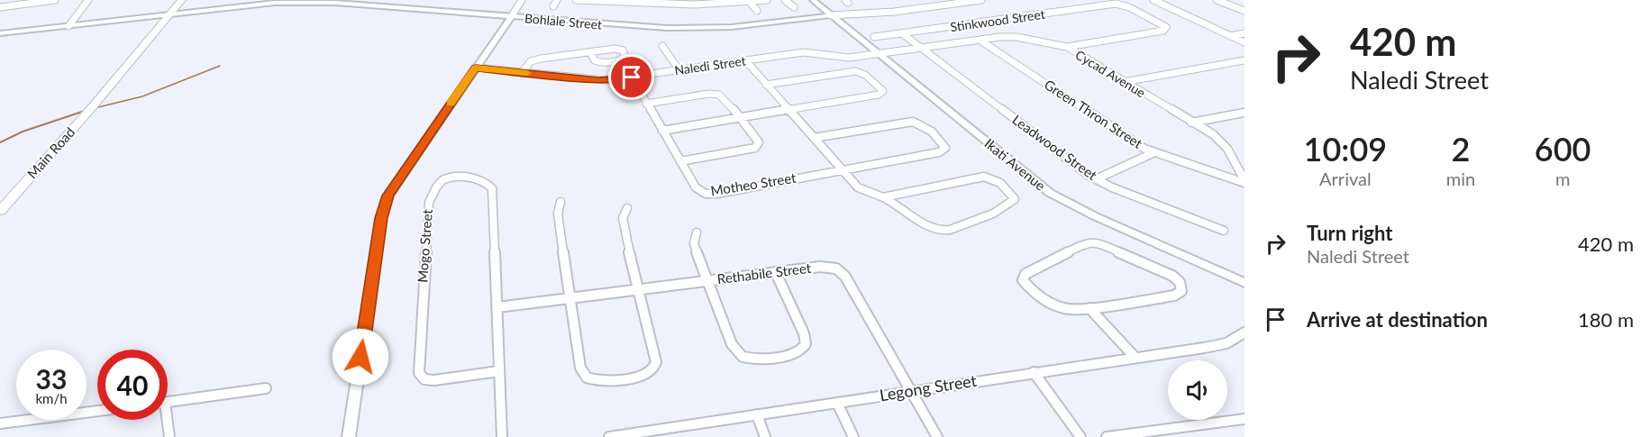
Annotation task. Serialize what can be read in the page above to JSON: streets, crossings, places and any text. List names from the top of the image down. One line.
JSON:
{"streets":{"main road":["Main Road"],"street":["Stinkwood Street","Bohlale Street","Naledi Street","Cycad Avenue","Green Thron Street","Leadwood Street","Ikati Avenue","Motheo Street","Mogo Street","Rethabile Street","Legong Street"]},"crossings":[["Stinkwood Street","Cycad Avenue"],["Stinkwood Street","Leadwood Street"],["Bohlale Street","Main Road"],["Bohlale Street","Ikati Avenue"],["Naledi Street","Cycad Avenue"],["Naledi Street","Ikati Avenue"],["Naledi Street","Motheo Street"],["Cycad Avenue","Green Thron Street"],["Cycad Avenue","Leadwood Street"],["Cycad Avenue","Ikati Avenue"],["Mogo Street","Rethabile Street"],["Rethabile Street","Legong Street"]],"page":{"turn":["420 m","Naledi Street"],"eta":["10:09","Arrival","2","min","600","m"],"list":[{"name":"Turn right","note":"Naledi Street","value":"420 m"},{"name":"Arrive at destination","value":"180 m"}],"speed":"33 km/h","limit":"40"}}
